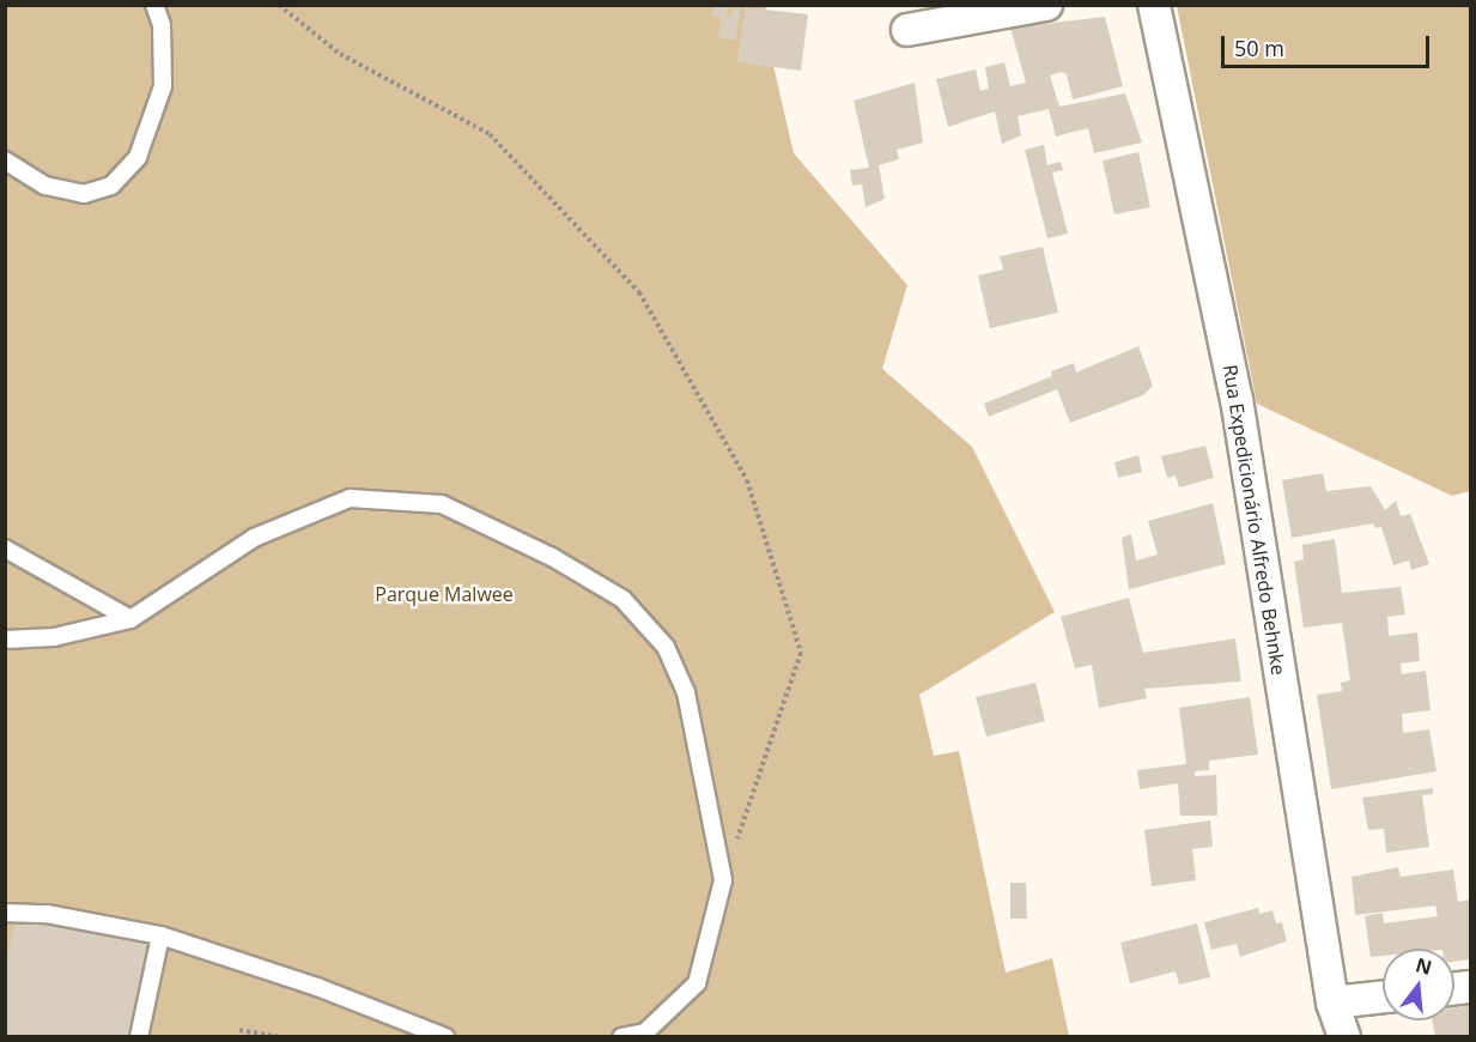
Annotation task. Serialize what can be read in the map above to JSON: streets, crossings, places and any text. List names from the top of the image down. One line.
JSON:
{"streets":{"street":["Rua Expedicionário Alfredo Behnke"]},"parks":["Parque Malwee"],"scale_bar":"50 m","north":"top"}
